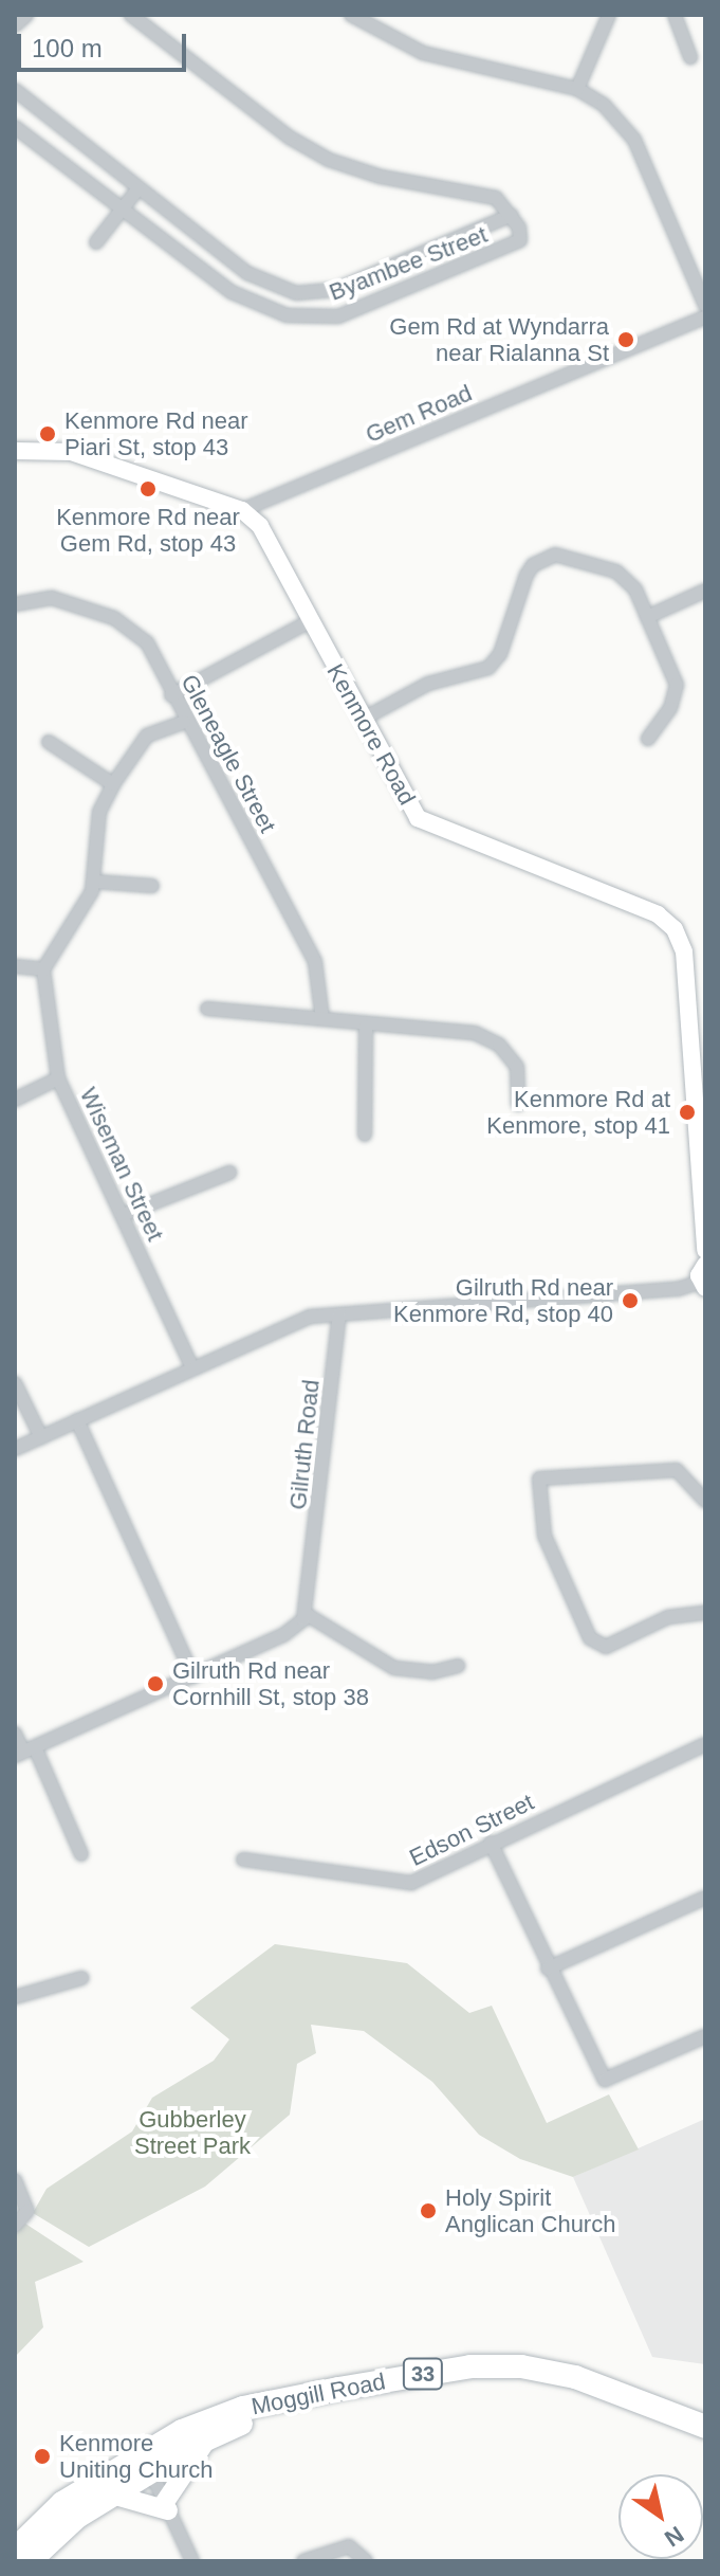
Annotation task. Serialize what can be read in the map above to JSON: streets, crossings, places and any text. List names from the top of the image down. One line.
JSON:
{"streets":{"highway":["33","Moggill Road"],"street":["Byambee Street","Gem Road","Kenmore Road","Gleneagle Street","Wiseman Street","Gilruth Road","Edson Street"]},"crossings":[["Gem Road","Kenmore Road"]],"parks":["Gubberley Street Park"],"places":["Gem Rd at Wyndarra near Rialanna St","Kenmore Rd near Piari St, stop 43","Kenmore Rd near Gem Rd, stop 43","Kenmore Rd at Kenmore, stop 41","Gilruth Rd near Kenmore Rd, stop 40","Gilruth Rd near Cornhill St, stop 38","Holy Spirit Anglican Church","Kenmore Uniting Church"],"scale_bar":"100 m","north":"bottom right"}
